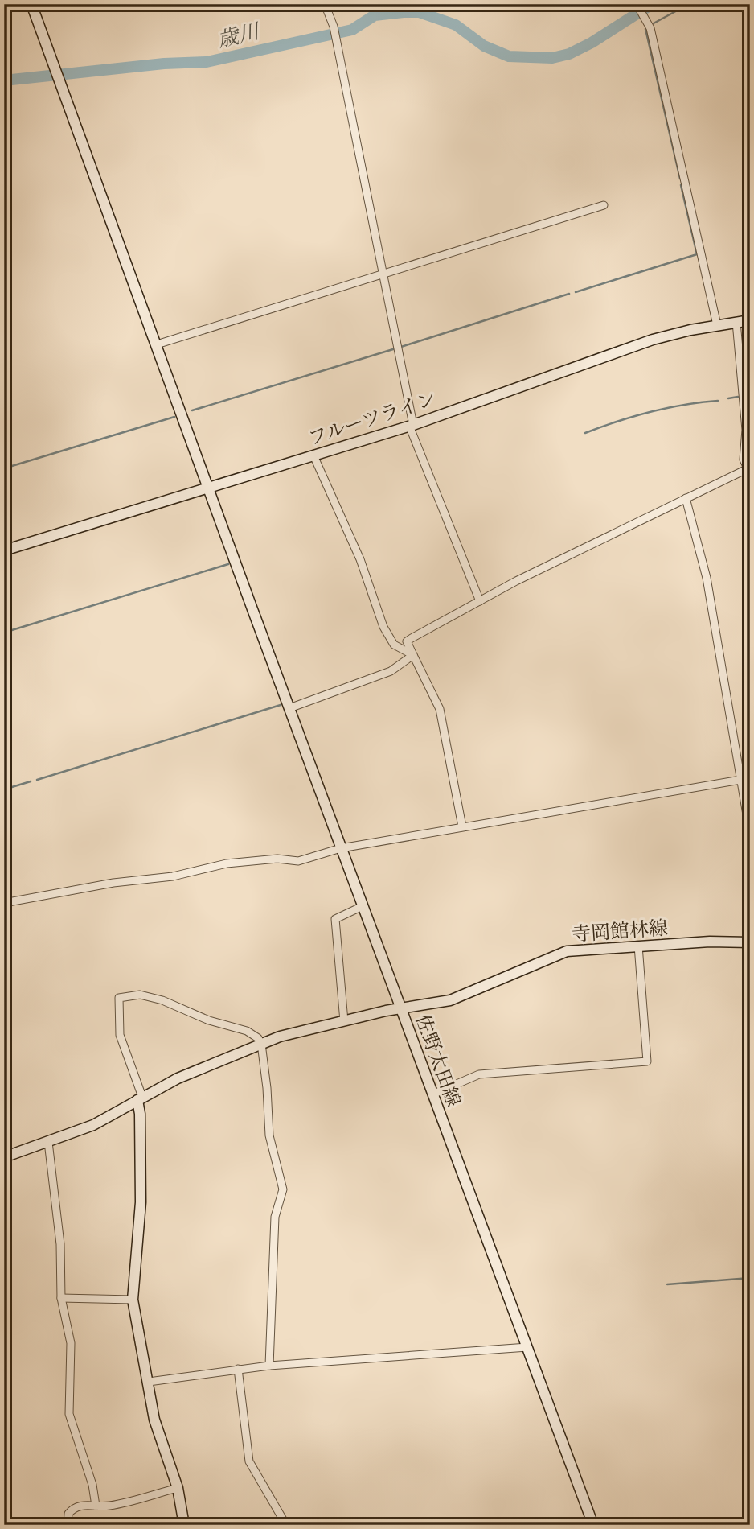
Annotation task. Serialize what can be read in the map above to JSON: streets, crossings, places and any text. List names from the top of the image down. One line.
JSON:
{"streets":{"street":["フルーツライン","寺岡館林線","佐野太田線"]},"crossings":[["寺岡館林線","佐野太田線"]],"water":["歳川"]}
